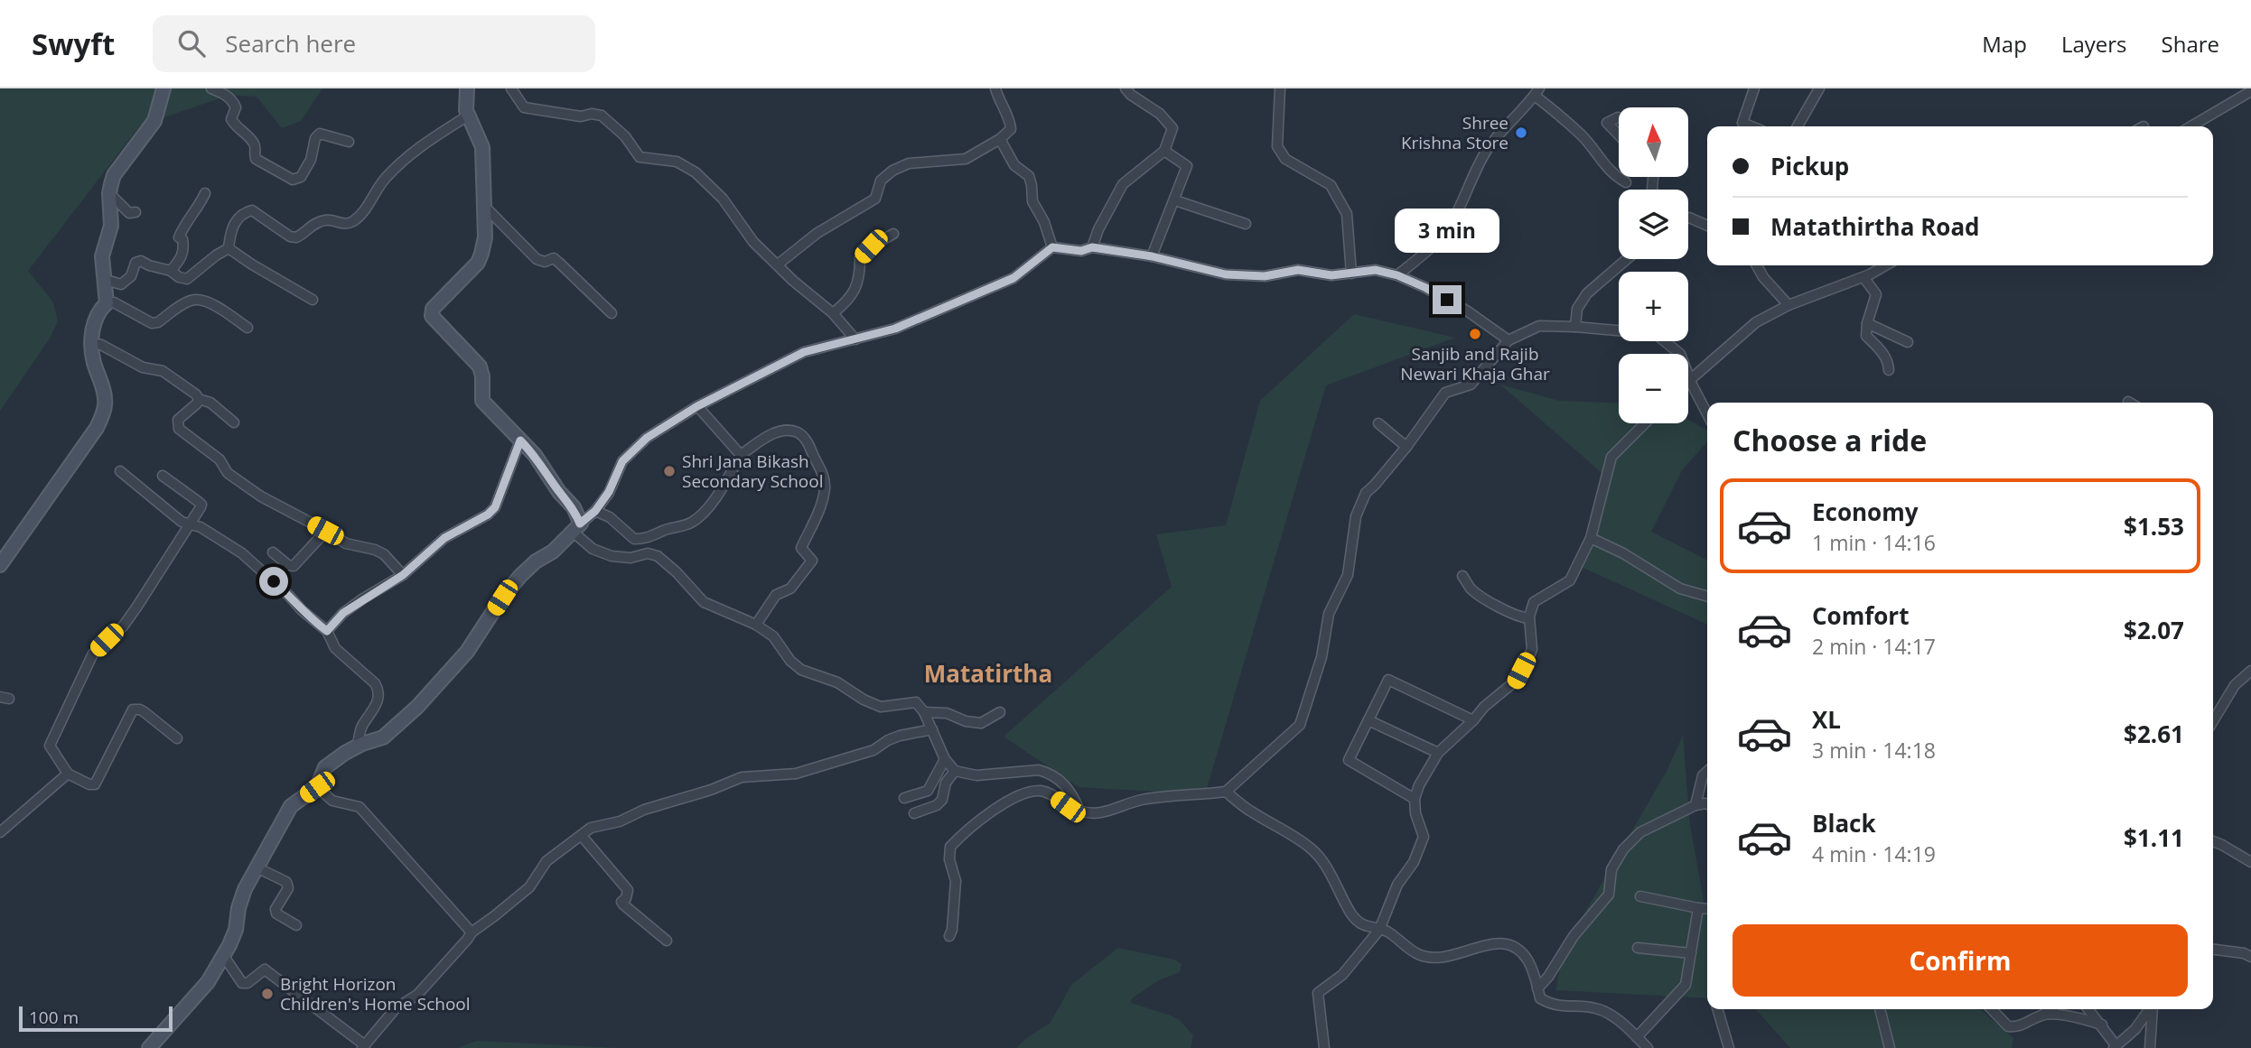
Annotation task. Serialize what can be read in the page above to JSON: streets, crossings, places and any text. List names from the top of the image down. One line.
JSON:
{"districts":["Matatirtha"],"places":["Shree Krishna Store","Sanjib and Rajib Newari Khaja Ghar","Shri Jana Bikash Secondary School","Bright Horizon Children's Home School"],"scale_bar":"100 m","north":"top","page":{"header":"Swyft","search":"Search here","nav":["Map","Layers","Share"],"map_buttons":["+","−"],"banner":["Pickup","Matathirtha Road"],"bubble":"3 min","heading":"Choose a ride","list":[{"name":"Economy","note":"1 min · 14:16","value":"$1.53"},{"name":"Comfort","note":"2 min · 14:17","value":"$2.07"},{"name":"XL","note":"3 min · 14:18","value":"$2.61"},{"name":"Black","note":"4 min · 14:19","value":"$1.11"}],"buttons":"Confirm","scale":"100 m"}}
